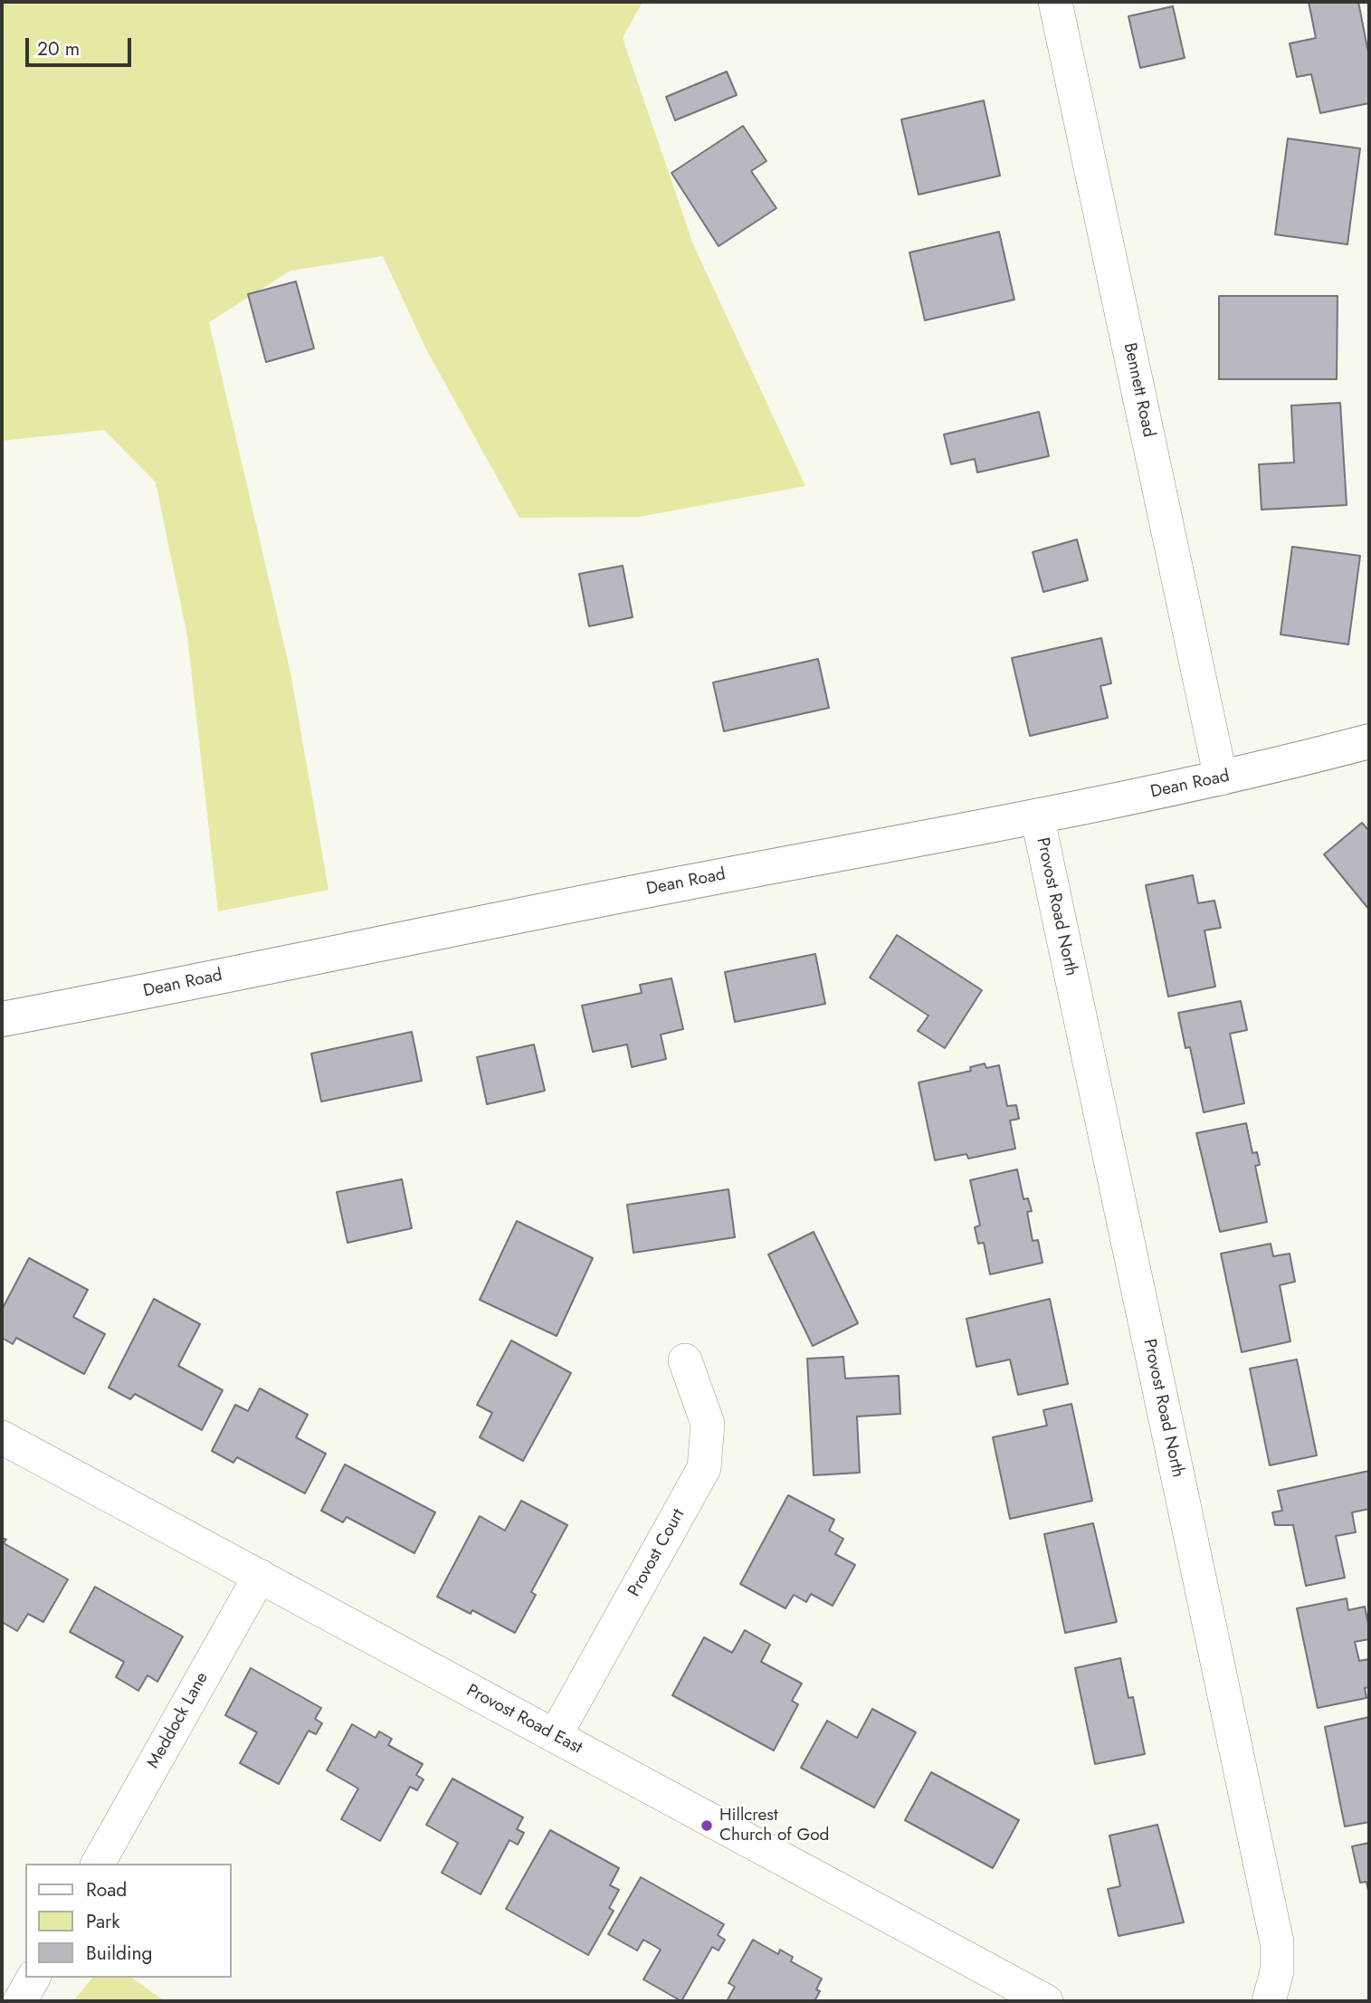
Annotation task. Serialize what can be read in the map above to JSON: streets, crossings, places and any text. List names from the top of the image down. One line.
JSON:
{"streets":{"main road":["Dean Road"],"street":["Bennett Road","Provost Road North","Provost Court","Provost Road East","Meddock Lane"]},"crossings":[["Bennett Road","Dean Road"],["Dean Road","Provost Road North"],["Provost Court","Provost Road East"],["Provost Road East","Meddock Lane"]],"places":["Hillcrest Church of God"],"legend":["Road","Park","Building"],"scale_bar":"20 m"}
